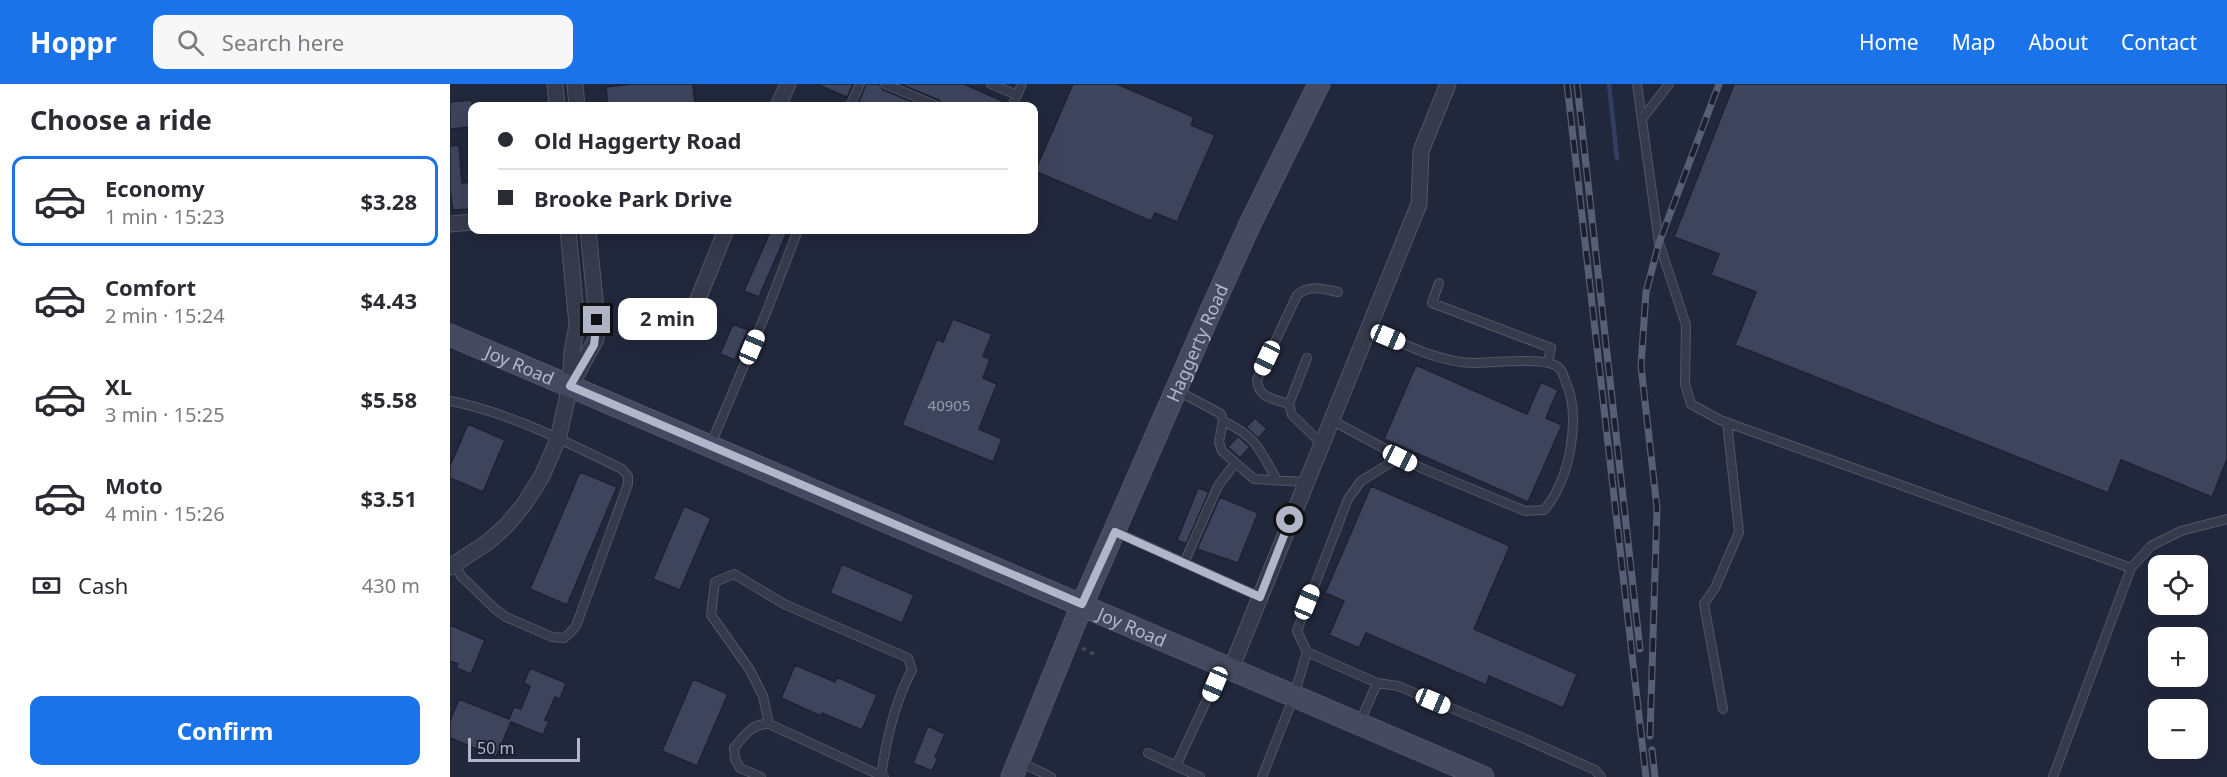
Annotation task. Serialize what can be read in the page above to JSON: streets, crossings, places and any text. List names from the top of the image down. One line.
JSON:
{"streets":{"street":["Haggerty Road","Joy Road"]},"crossings":[["Haggerty Road","Joy Road"]],"house_numbers":["40905"],"scale_bar":"50 m","page":{"header":"Hoppr","search":"Search here","nav":["Home","Map","About","Contact"],"heading":"Choose a ride","banner":["Old Haggerty Road","Brooke Park Drive"],"list":[{"name":"Economy","note":"1 min · 15:23","value":"$3.28"},{"name":"Comfort","note":"2 min · 15:24","value":"$4.43"},{"name":"XL","note":"3 min · 15:25","value":"$5.58"},{"name":"Moto","note":"4 min · 15:26","value":"$3.51"}],"bubble":"2 min","pay":["Cash","430 m"],"map_buttons":["+","−"],"buttons":"Confirm","scale":"50 m"}}
